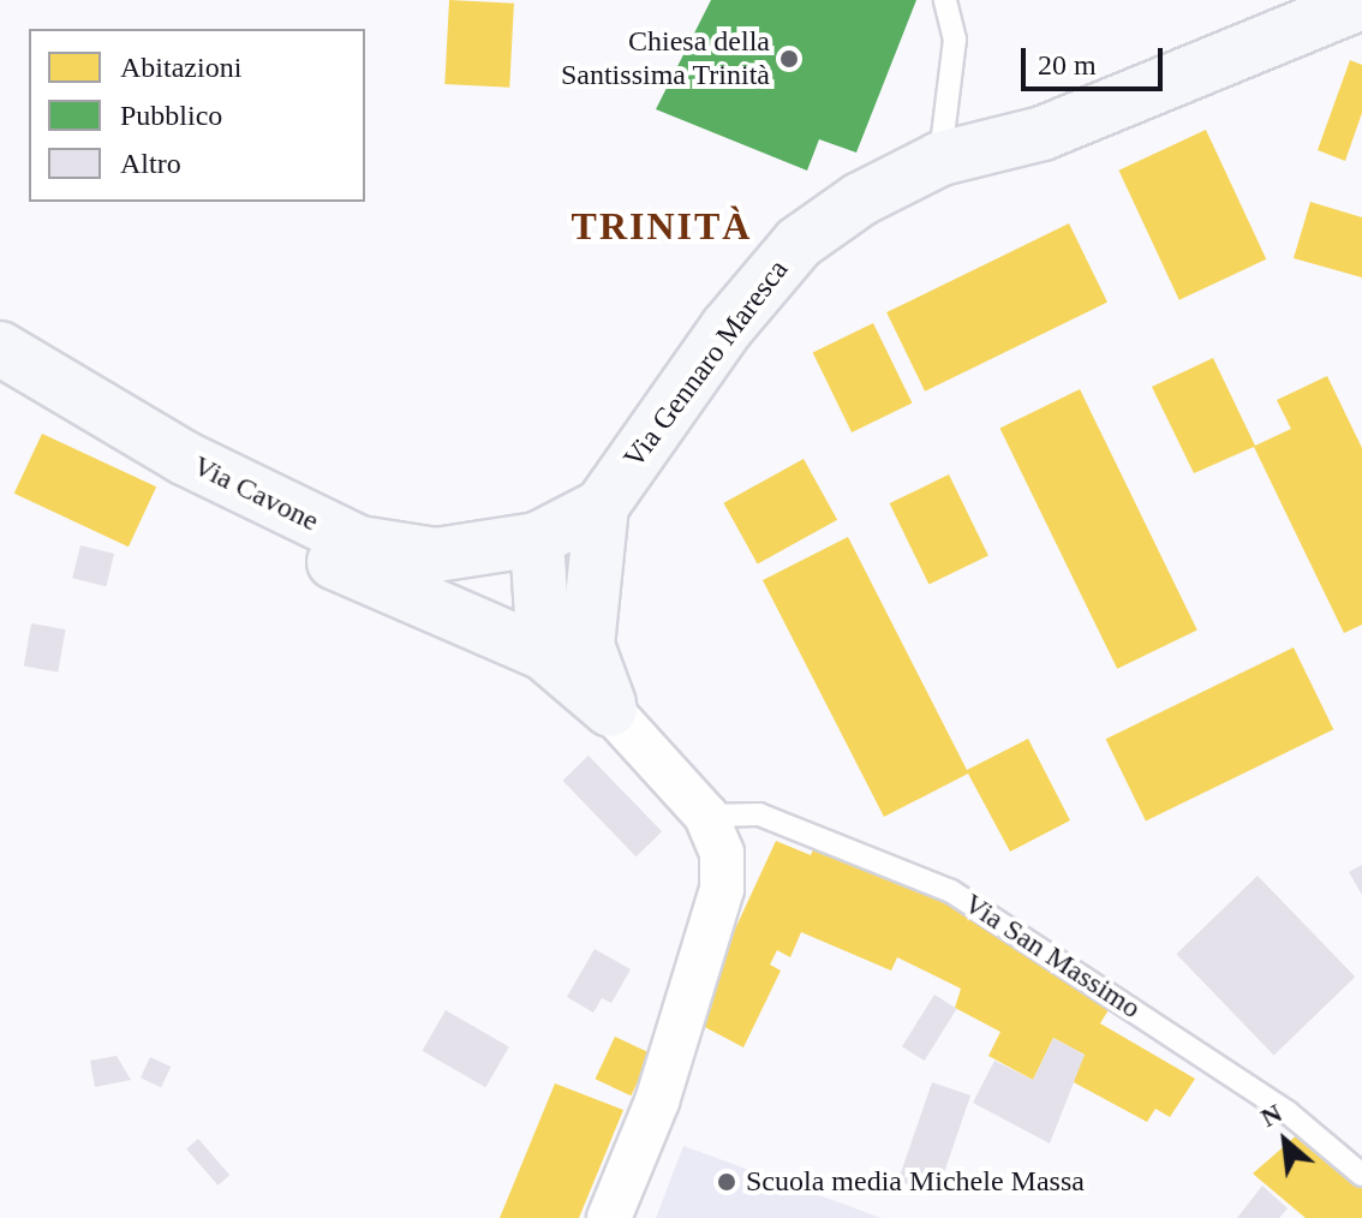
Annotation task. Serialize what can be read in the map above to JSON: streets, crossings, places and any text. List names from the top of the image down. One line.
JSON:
{"streets":{"main road":["Via Gennaro Maresca","Via Cavone"],"lane":["Via San Massimo"]},"crossings":[["Via Gennaro Maresca","Via Cavone"]],"districts":["TRINITÀ"],"places":["Chiesa della Santissima Trinità","Scuola media Michele Massa"],"legend":["Abitazioni","Pubblico","Altro"],"scale_bar":"20 m","north":"top left"}
